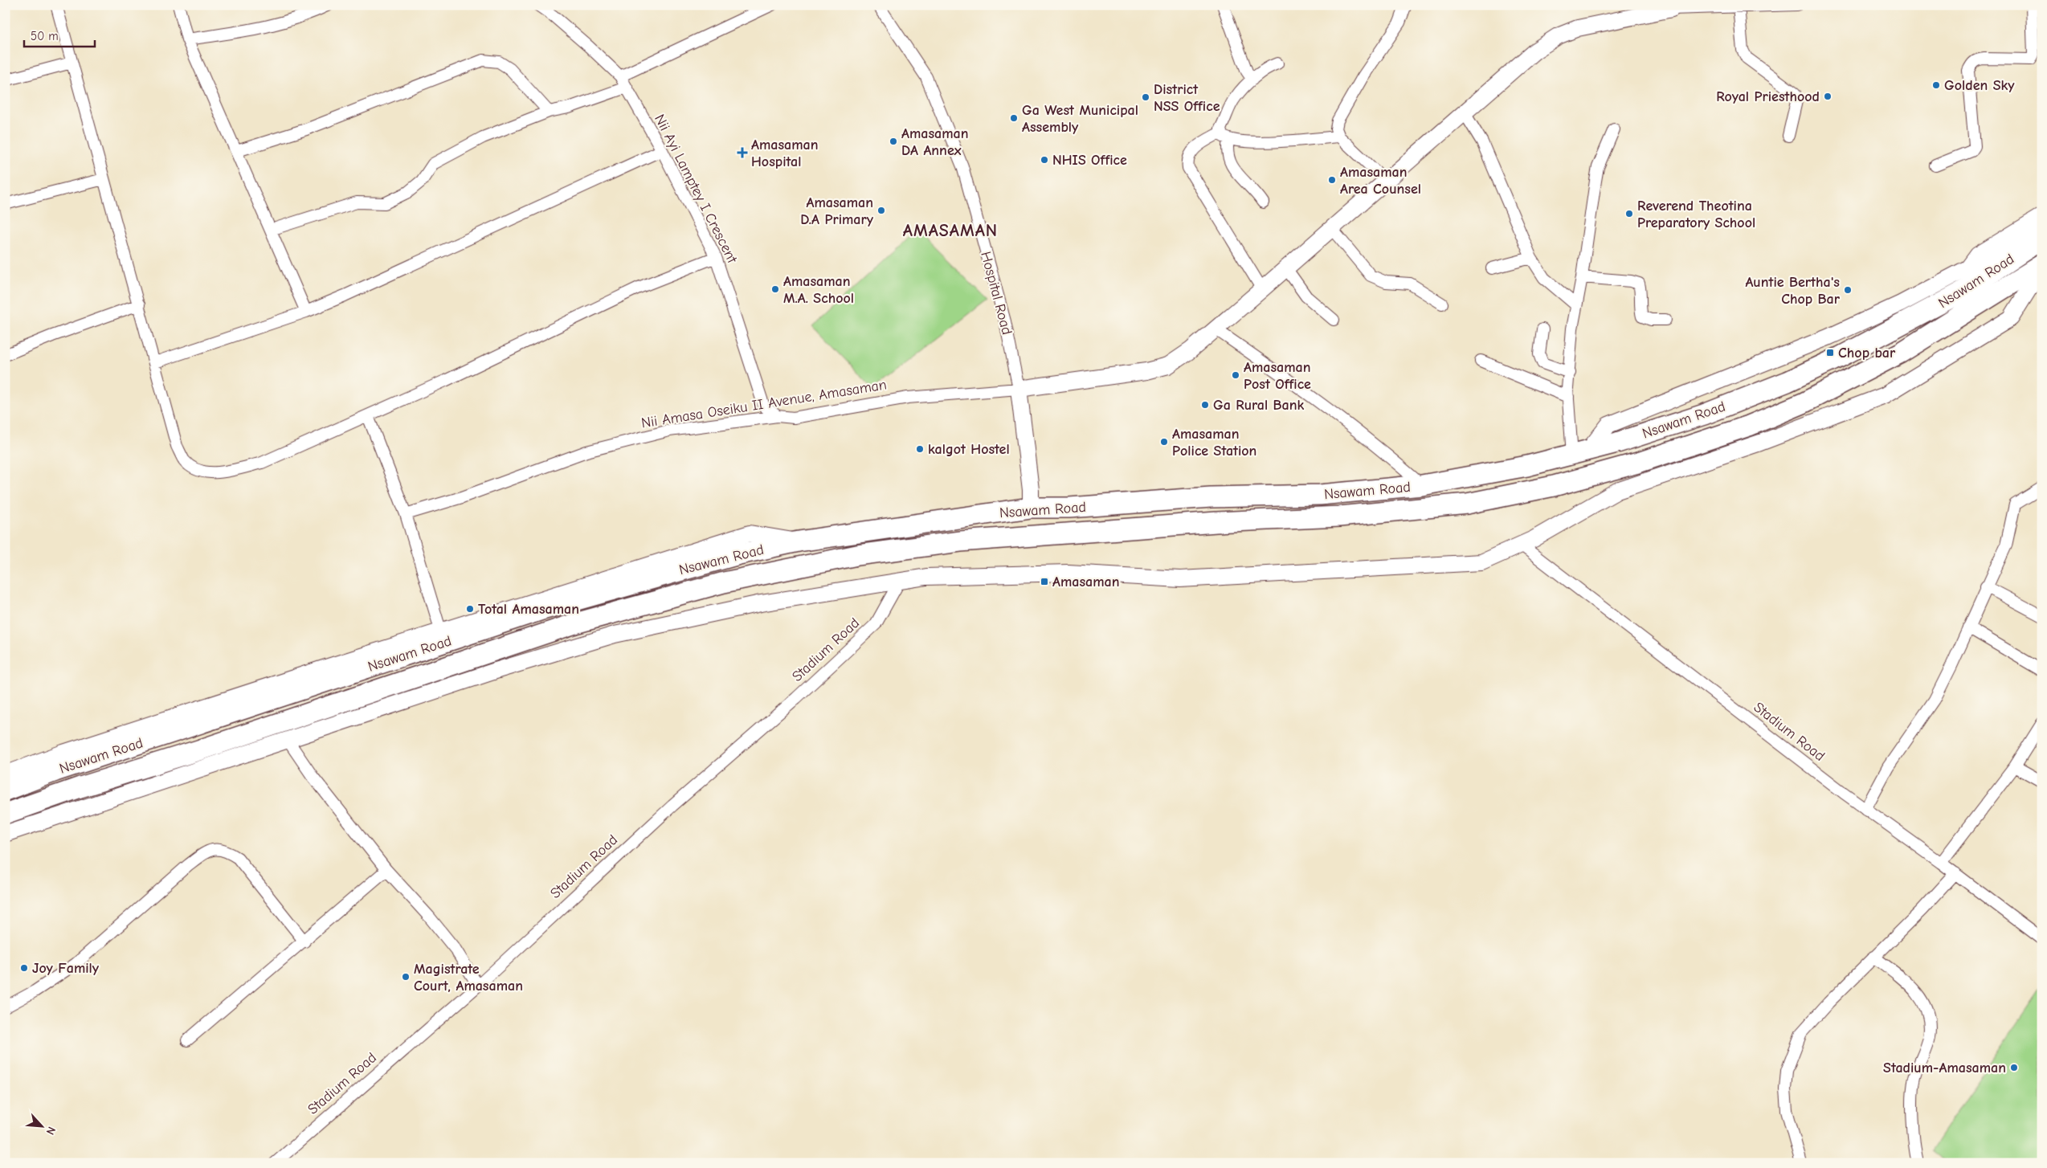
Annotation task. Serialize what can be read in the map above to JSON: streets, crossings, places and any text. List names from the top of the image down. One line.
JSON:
{"streets":{"highway":["Nsawam Road"],"main road":["Hospital Road"],"street":["Nii Ayi Lamptey I Crescent","Nii Amasa Oseiku II Avenue, Amasaman","Stadium Road"]},"crossings":[["Nii Ayi Lamptey I Crescent","Nii Amasa Oseiku II Avenue, Amasaman"],["Nsawam Road","Hospital Road"],["Hospital Road","Nii Amasa Oseiku II Avenue, Amasaman"]],"districts":["AMASAMAN"],"places":{"other":["Golden Sky","Royal Priesthood","District NSS Office","Ga West Municipal Assembly","Amasaman DA Annex","NHIS Office","Amasaman Area Counsel","Amasaman D.A Primary","Reverend Theotina Preparatory School","Amasaman M.A. School","Auntie Bertha's Chop Bar","Amasaman Post Office","Ga Rural Bank","Amasaman Police Station","kalgot Hostel","Total Amasaman","Joy Family","Magistrate Court, Amasaman","Stadium-Amasaman"],"health":["Amasaman Hospital"],"transit":["Chop bar","Amasaman"]},"scale_bar":"50 m","north":"bottom right"}
